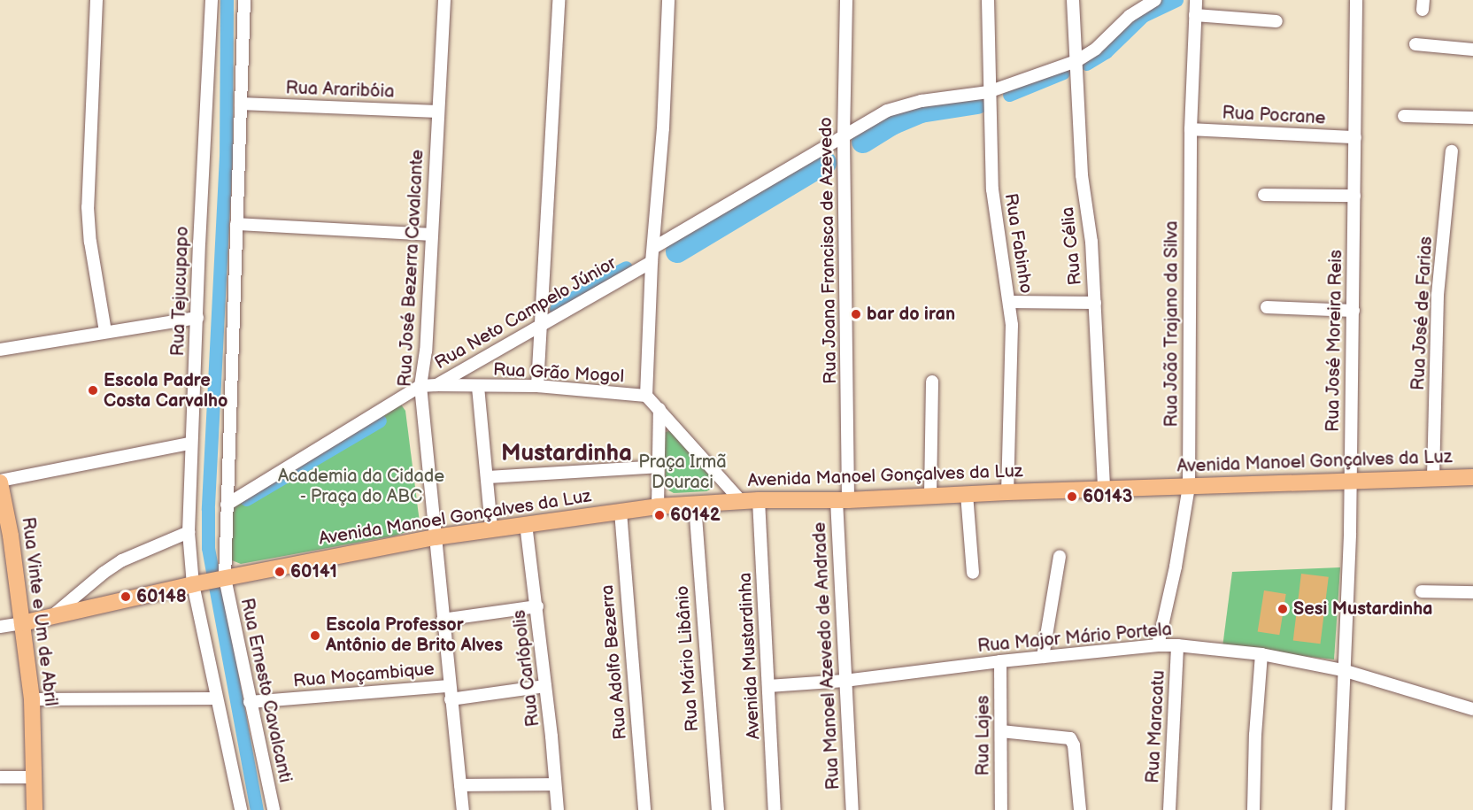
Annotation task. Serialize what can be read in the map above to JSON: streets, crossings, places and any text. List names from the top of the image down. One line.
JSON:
{"streets":{"main road":["Avenida Manoel Gonçalves da Luz","Rua Vinte e Um de Abril"],"street":["Rua Araribóia","Rua Pocrane","Rua Fabinho","Rua Célia","Rua Joana Francisca de Azevedo","Rua José Bezerra Cavalcante","Rua Tejucupapo","Rua Neto Campelo Júnior","Rua José de Farias","Rua João Trajano da Silva","Rua José Moreira Reis","Rua Grão Mogol","Rua Major Mário Portela","Avenida Mustardinha","Rua Manoel Azevedo de Andrade","Rua Mário Libânio","Rua Adolfo Bezerra","Rua Carlópolis","Rua Moçambique","Rua Ernesto Cavalcanti","Rua Maracatu","Rua Lajes"]},"crossings":[["Rua Araribóia","Rua José Bezerra Cavalcante"],["Rua Pocrane","Rua João Trajano da Silva"],["Rua Pocrane","Rua José Moreira Reis"],["Rua Fabinho","Avenida Manoel Gonçalves da Luz"],["Rua Célia","Avenida Manoel Gonçalves da Luz"],["Rua Joana Francisca de Azevedo","Avenida Manoel Gonçalves da Luz"],["Rua Joana Francisca de Azevedo","Rua Manoel Azevedo de Andrade"],["Rua José Bezerra Cavalcante","Rua Neto Campelo Júnior"],["Rua José Bezerra Cavalcante","Avenida Manoel Gonçalves da Luz"],["Rua José Bezerra Cavalcante","Rua Moçambique"],["Rua Tejucupapo","Avenida Manoel Gonçalves da Luz"],["Rua Neto Campelo Júnior","Rua Grão Mogol"],["Rua José de Farias","Avenida Manoel Gonçalves da Luz"],["Rua João Trajano da Silva","Avenida Manoel Gonçalves da Luz"],["Rua João Trajano da Silva","Rua Major Mário Portela"],["Rua José Moreira Reis","Avenida Manoel Gonçalves da Luz"],["Rua José Moreira Reis","Rua Major Mário Portela"],["Avenida Manoel Gonçalves da Luz","Rua Vinte e Um de Abril"],["Avenida Manoel Gonçalves da Luz","Avenida Mustardinha"],["Avenida Manoel Gonçalves da Luz","Rua Manoel Azevedo de Andrade"],["Avenida Manoel Gonçalves da Luz","Rua Mário Libânio"],["Avenida Manoel Gonçalves da Luz","Rua Adolfo Bezerra"],["Avenida Manoel Gonçalves da Luz","Rua Carlópolis"],["Avenida Manoel Gonçalves da Luz","Rua Ernesto Cavalcanti"],["Rua Major Mário Portela","Avenida Mustardinha"],["Rua Major Mário Portela","Rua Manoel Azevedo de Andrade"],["Rua Major Mário Portela","Rua Maracatu"],["Rua Major Mário Portela","Rua Lajes"],["Rua Moçambique","Rua Ernesto Cavalcanti"]],"districts":["Mustardinha"],"parks":["Praça Irmã Douraci","Academia da Cidade - Praça do ABC"],"places":["bar do iran","Escola Padre Costa Carvalho","60143","60142","60141","60148","Sesi Mustardinha","Escola Professor Antônio de Brito Alves"]}
